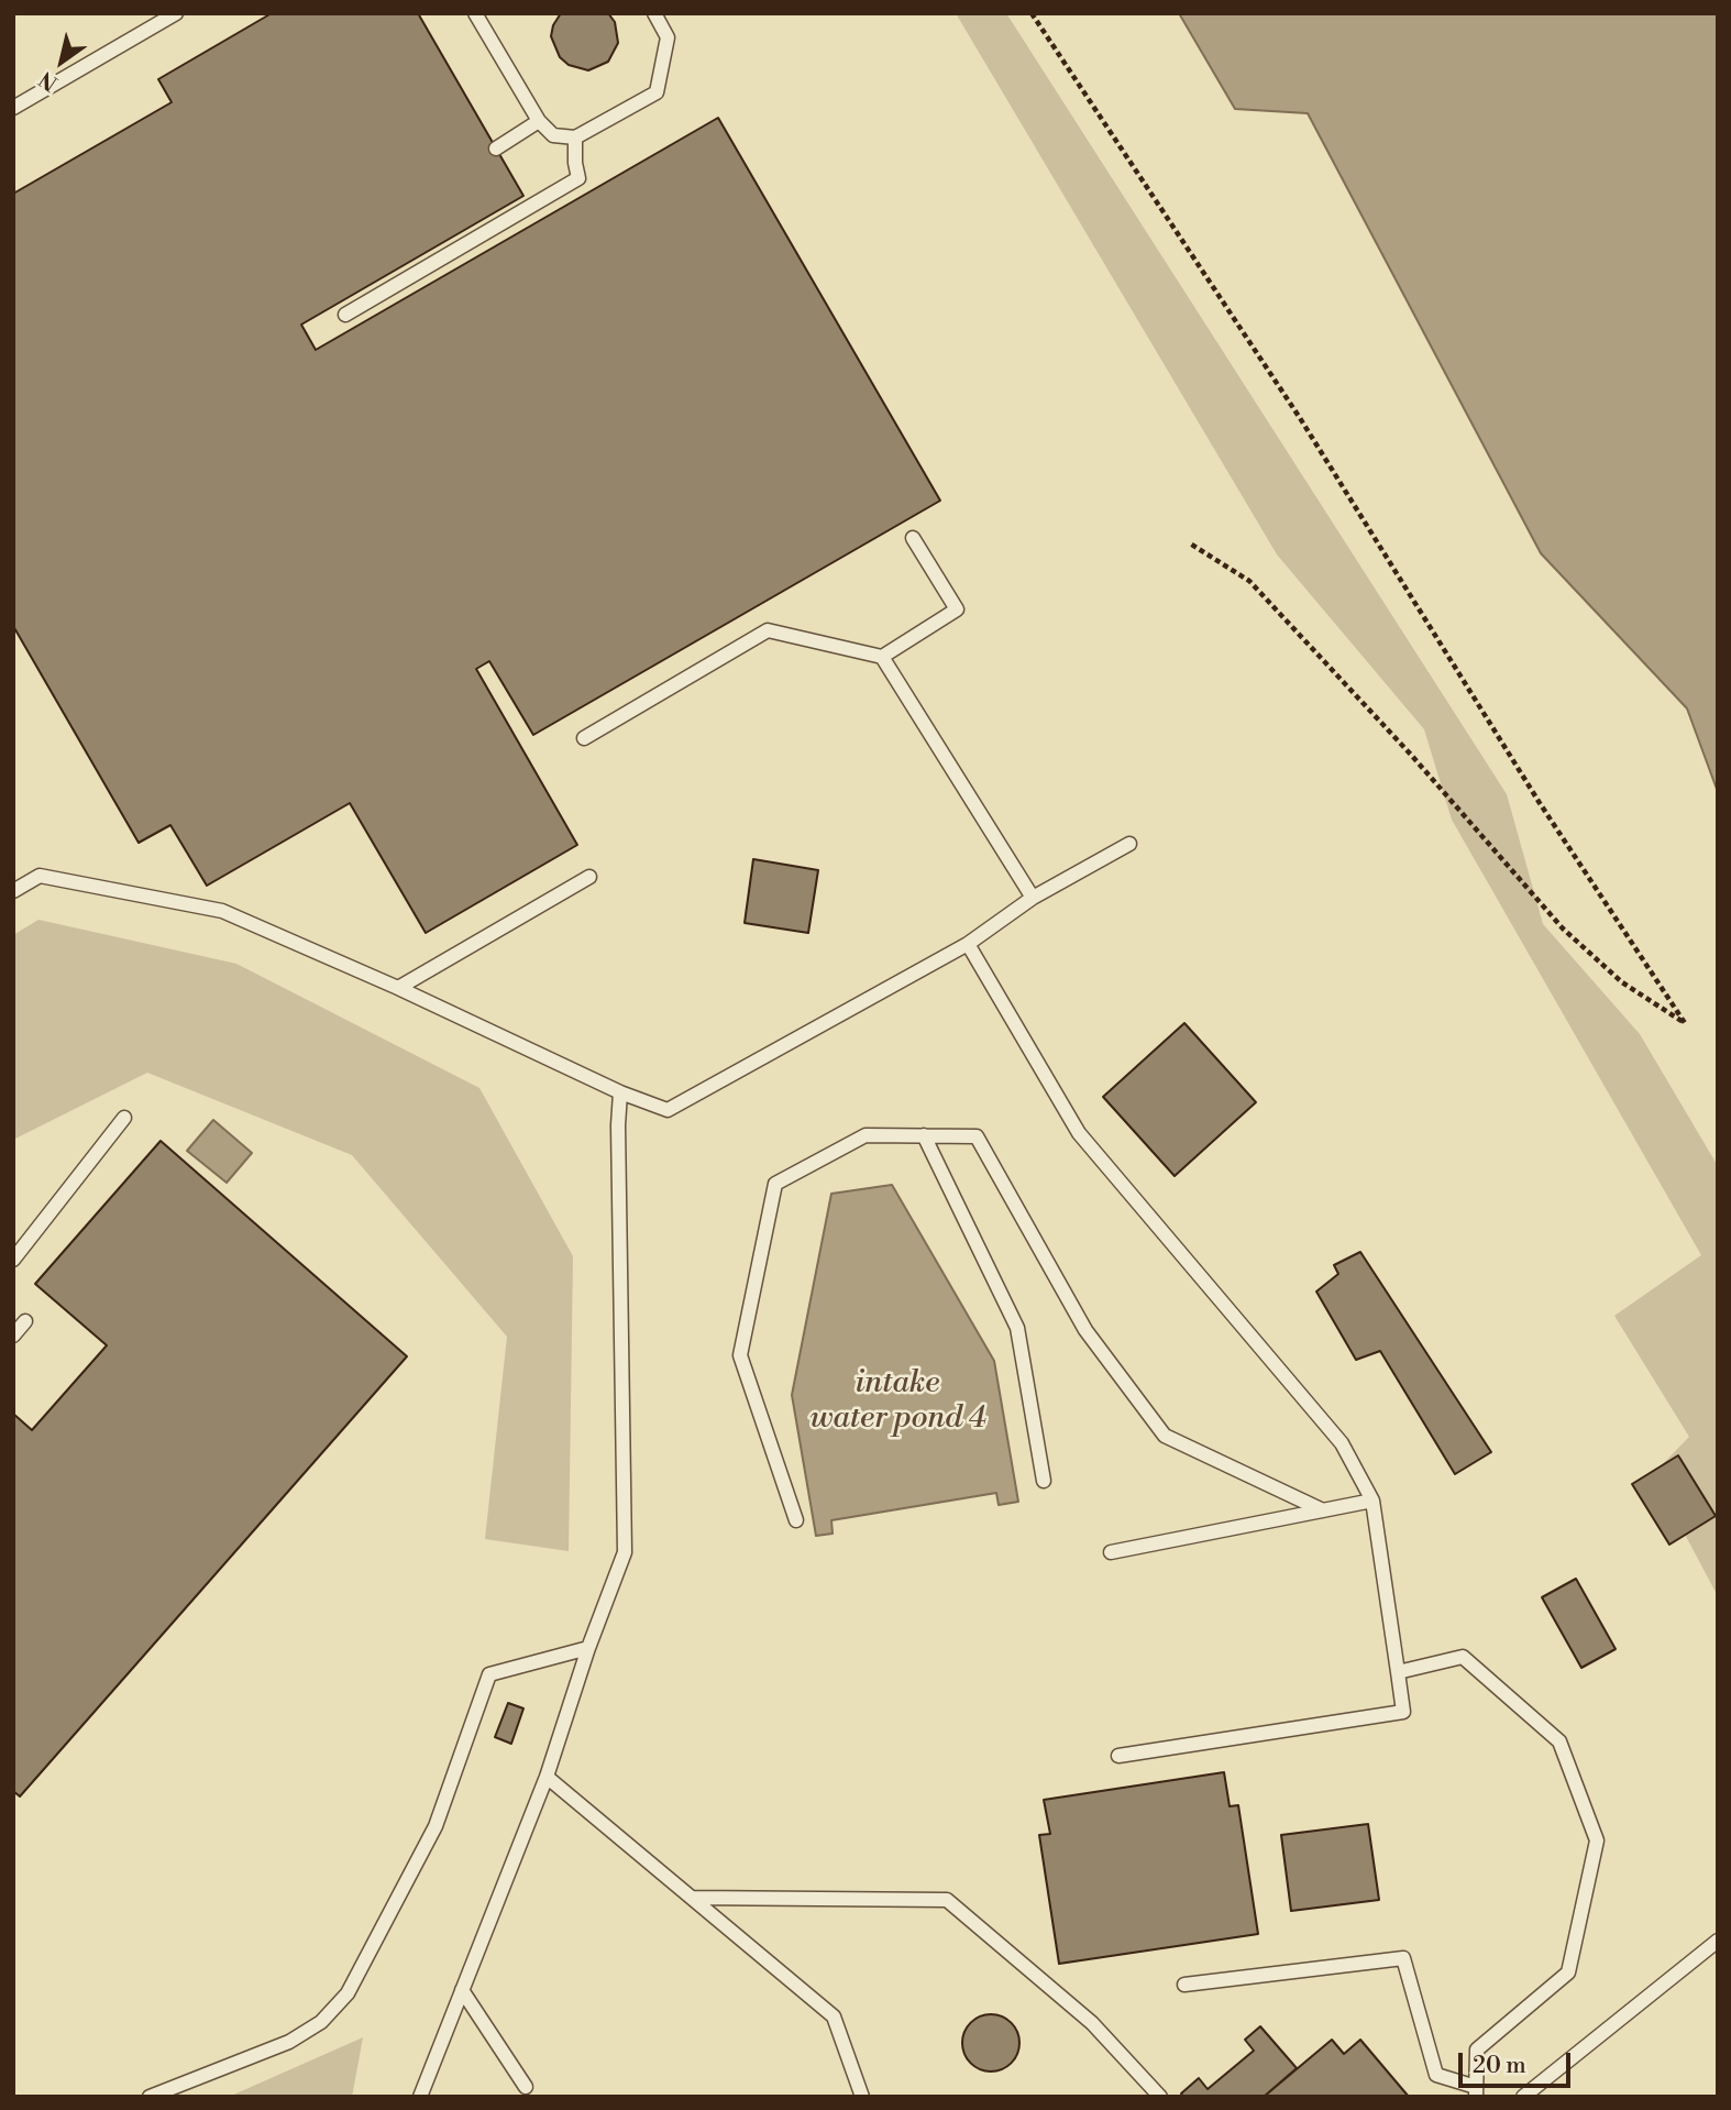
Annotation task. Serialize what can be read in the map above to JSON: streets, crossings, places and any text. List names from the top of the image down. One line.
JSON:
{"water":["intake water pond 4"],"scale_bar":"20 m","north":"bottom left"}
